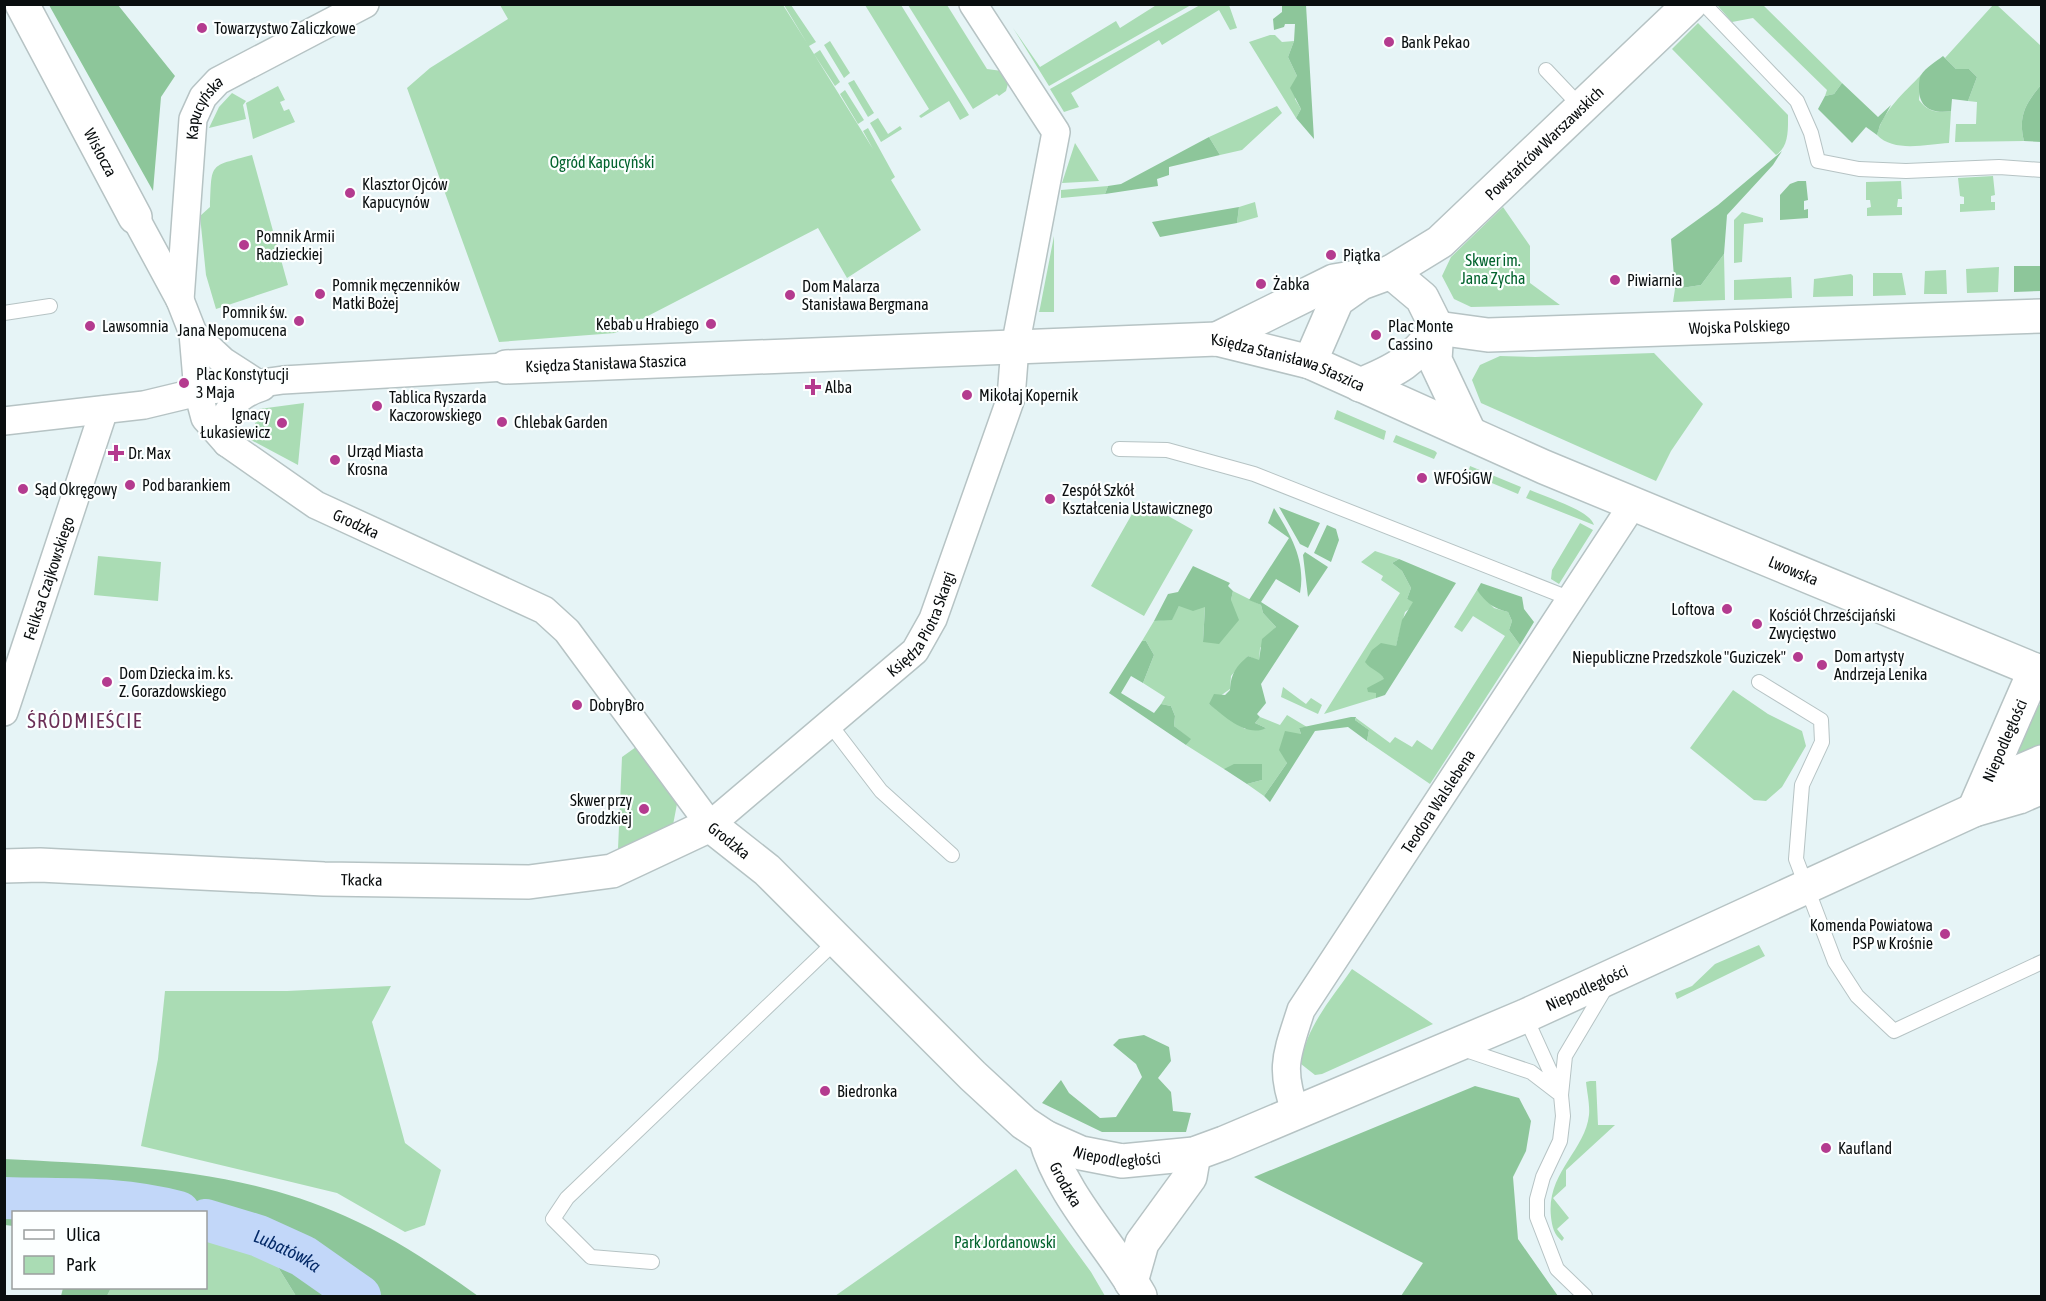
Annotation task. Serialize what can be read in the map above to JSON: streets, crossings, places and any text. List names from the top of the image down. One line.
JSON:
{"streets":{"street":["Kapucyńska","Powstańców Warszawskich","Wisłocza","Wojska Polskiego","Księdza Stanisława Staszica","Grodzka","Lwowska","Feliksa Czajkowskiego","Księdza Piotra Skargi","Niepodległości","Teodora Walslebena","Tkacka"]},"crossings":[["Kapucyńska","Wisłocza"],["Powstańców Warszawskich","Wojska Polskiego"],["Powstańców Warszawskich","Księdza Stanisława Staszica"],["Wojska Polskiego","Księdza Stanisława Staszica"],["Księdza Stanisława Staszica","Grodzka"],["Księdza Stanisława Staszica","Lwowska"],["Księdza Stanisława Staszica","Księdza Piotra Skargi"],["Grodzka","Księdza Piotra Skargi"],["Grodzka","Niepodległości"],["Grodzka","Tkacka"],["Lwowska","Niepodległości"],["Lwowska","Teodora Walslebena"],["Księdza Piotra Skargi","Tkacka"],["Niepodległości","Teodora Walslebena"]],"districts":["ŚRÓDMIEŚCIE"],"water":["Lubatówka"],"parks":["Ogród Kapucyński","Skwer im. Jana Zycha","Park Jordanowski"],"places":{"other":["Towarzystwo Zaliczkowe","Bank Pekao","Klasztor Ojców Kapucynów","Pomnik Armii Radzieckiej","Piątka","Piwiarnia","Żabka","Pomnik męczenników Matki Bożej","Dom Malarza Stanisława Bergmana","Pomnik św. Jana Nepomucena","Kebab u Hrabiego","Lawsomnia","Plac Monte Cassino","Plac Konstytucji 3 Maja","Mikołaj Kopernik","Tablica Ryszarda Kaczorowskiego","Chlebak Garden","Ignacy Łukasiewicz","Urząd Miasta Krosna","WFOŚiGW","Pod barankiem","Sąd Okręgowy","Zespół Szkół Kształcenia Ustawicznego","Loftova","Kościół Chrześcijański Zwycięstwo","Niepubliczne Przedszkole \"Guziczek\"","Dom artysty Andrzeja Lenika","Dom Dziecka im. ks. Z. Gorazdowskiego","DobryBro","Skwer przy Grodzkiej","Komenda Powiatowa PSP w Krośnie","Biedronka","Kaufland"],"health":["Alba","Dr. Max"]},"legend":["Ulica","Park"]}
